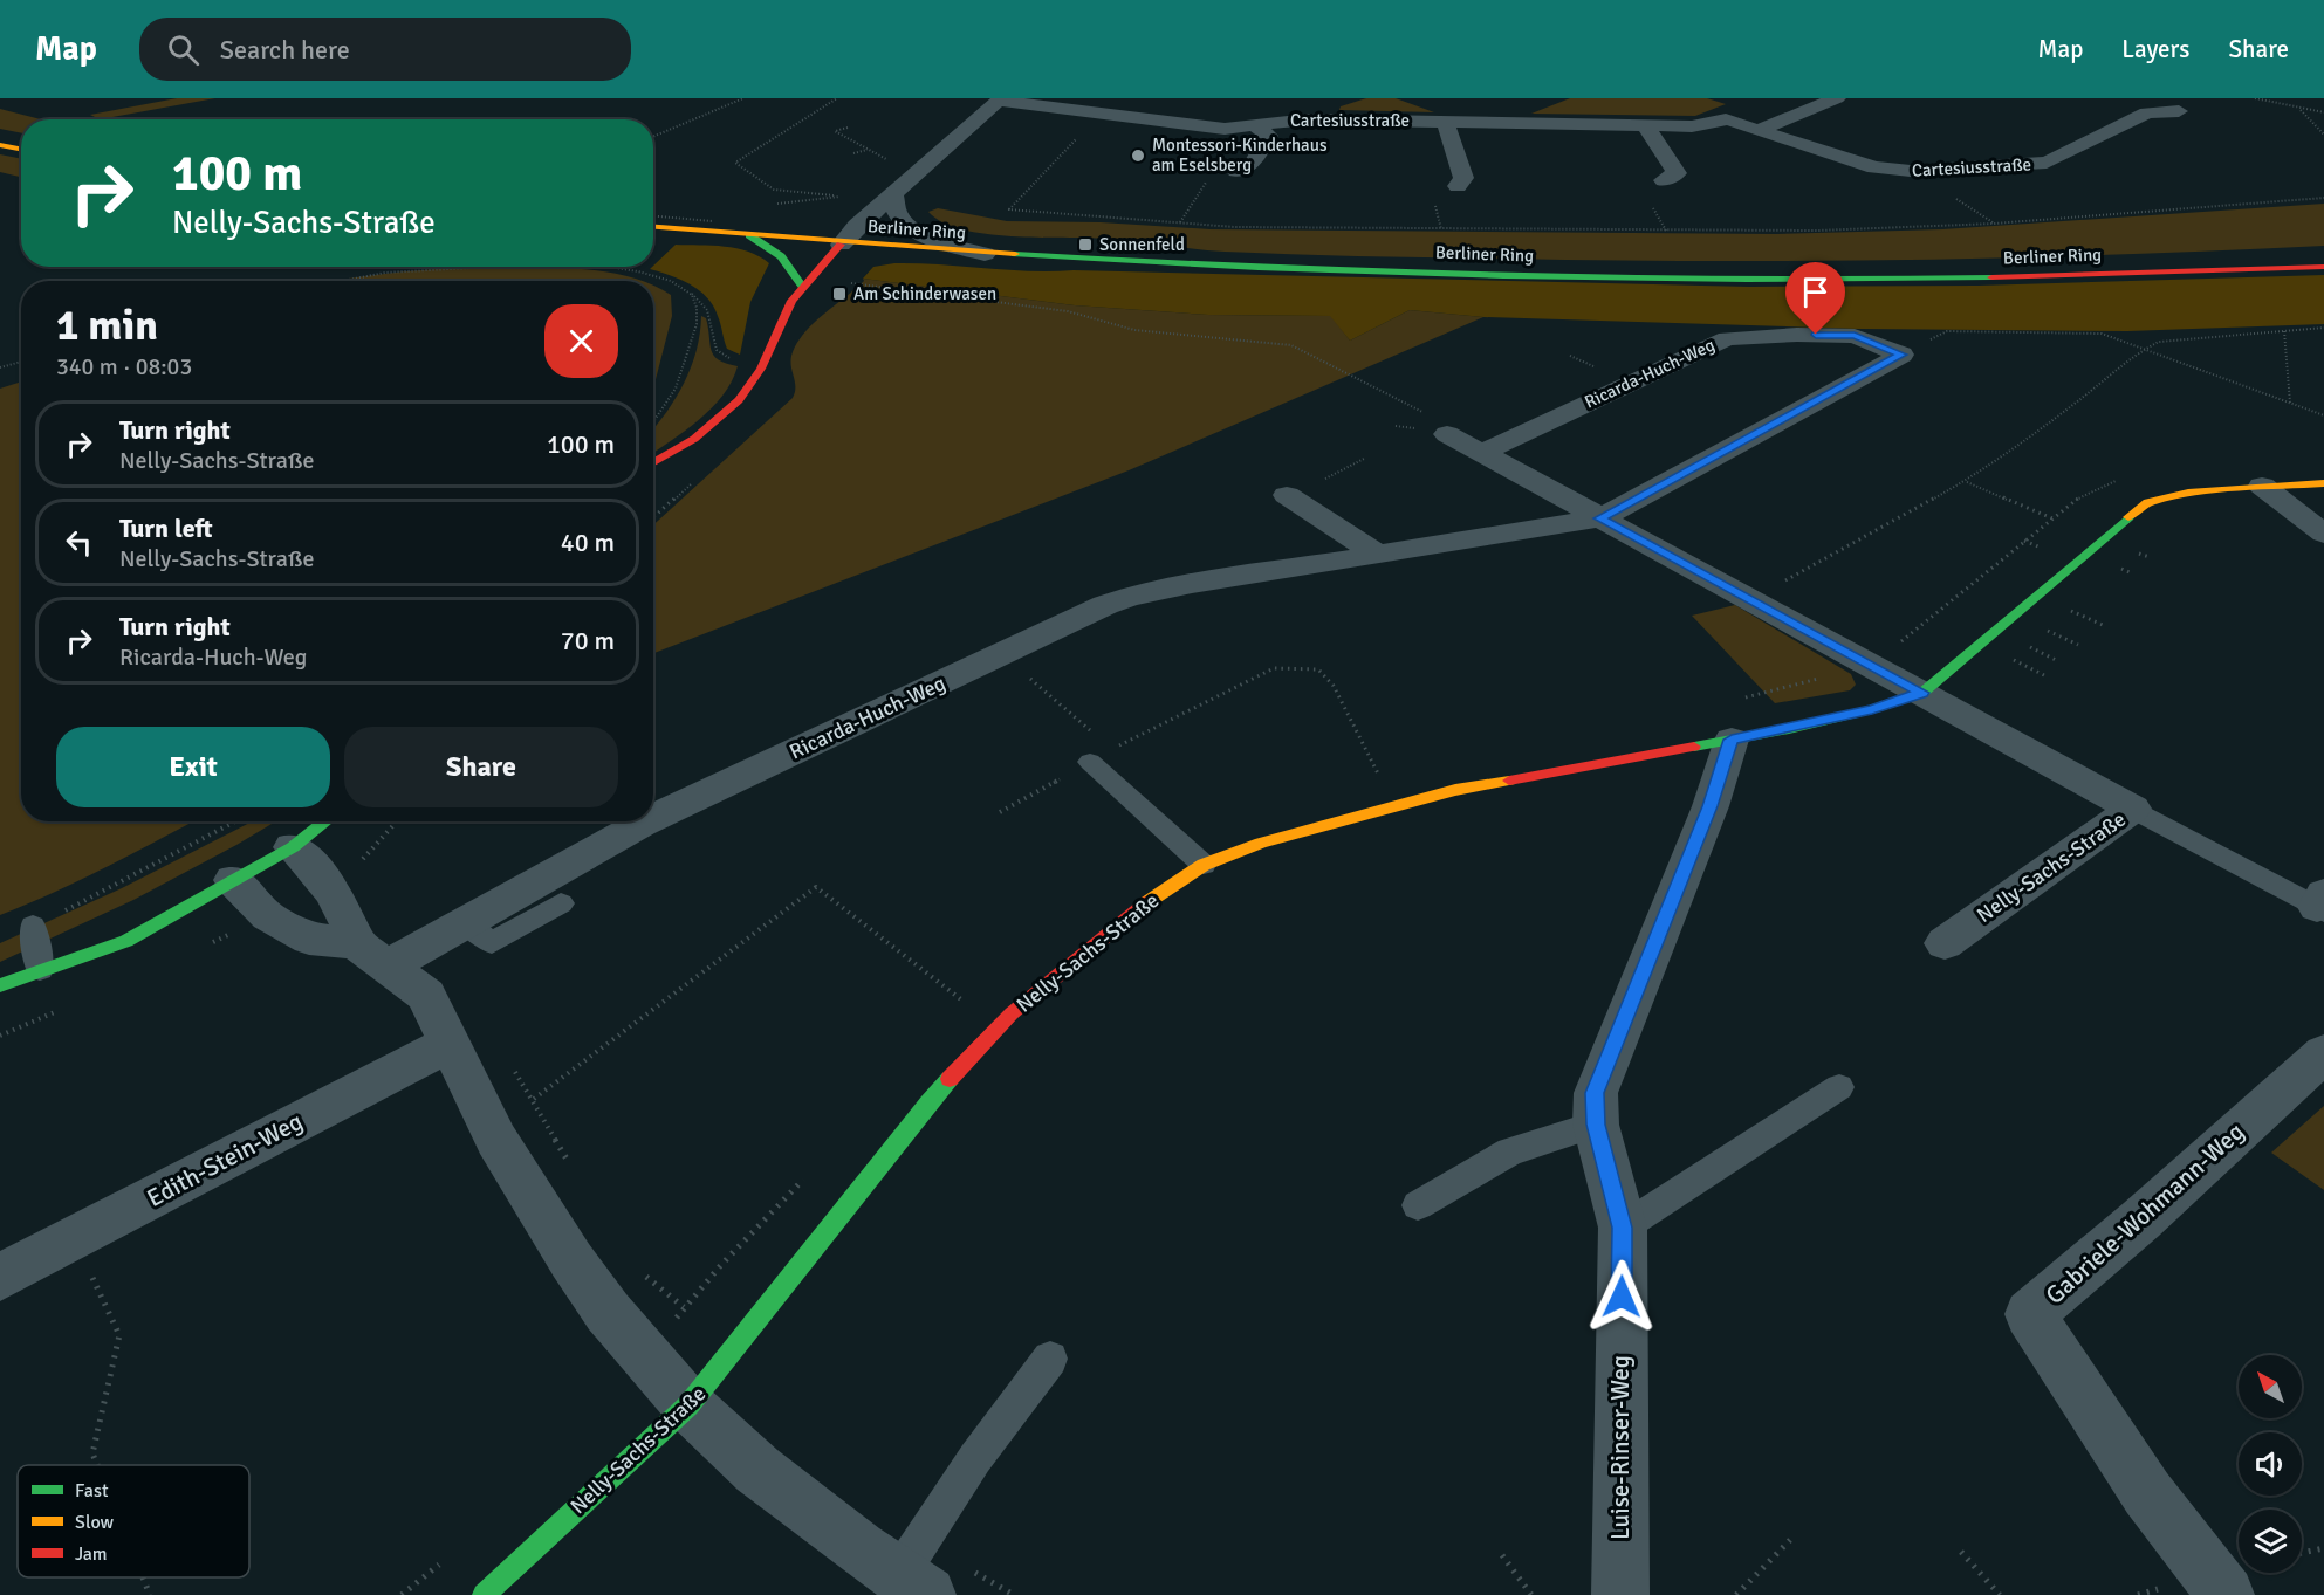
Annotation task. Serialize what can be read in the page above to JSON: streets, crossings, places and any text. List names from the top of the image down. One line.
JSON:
{"streets":{"street":["Cartesiusstraße","Berliner Ring","Ricarda-Huch-Weg","Nelly-Sachs-Straße","Edith-Stein-Weg","Gabriele-Wohmann-Weg","Luise-Rinser-Weg"]},"crossings":[["Ricarda-Huch-Weg","Nelly-Sachs-Straße"],["Nelly-Sachs-Straße","Luise-Rinser-Weg"]],"places":{"other":["Montessori-Kinderhaus am Eselsberg"],"transit":["Sonnenfeld","Am Schinderwasen"]},"legend":["Fast","Slow","Jam"],"north":"top left","page":{"header":"Map","search":"Search here","nav":["Map","Layers","Share"],"turn":["100 m","Nelly-Sachs-Straße"],"heading":["1 min","340 m · 08:03"],"list":[{"name":"Turn right","note":"Nelly-Sachs-Straße","value":"100 m"},{"name":"Turn left","note":"Nelly-Sachs-Straße","value":"40 m"},{"name":"Turn right","note":"Ricarda-Huch-Weg","value":"70 m"}],"buttons":["Exit","Share"]}}
